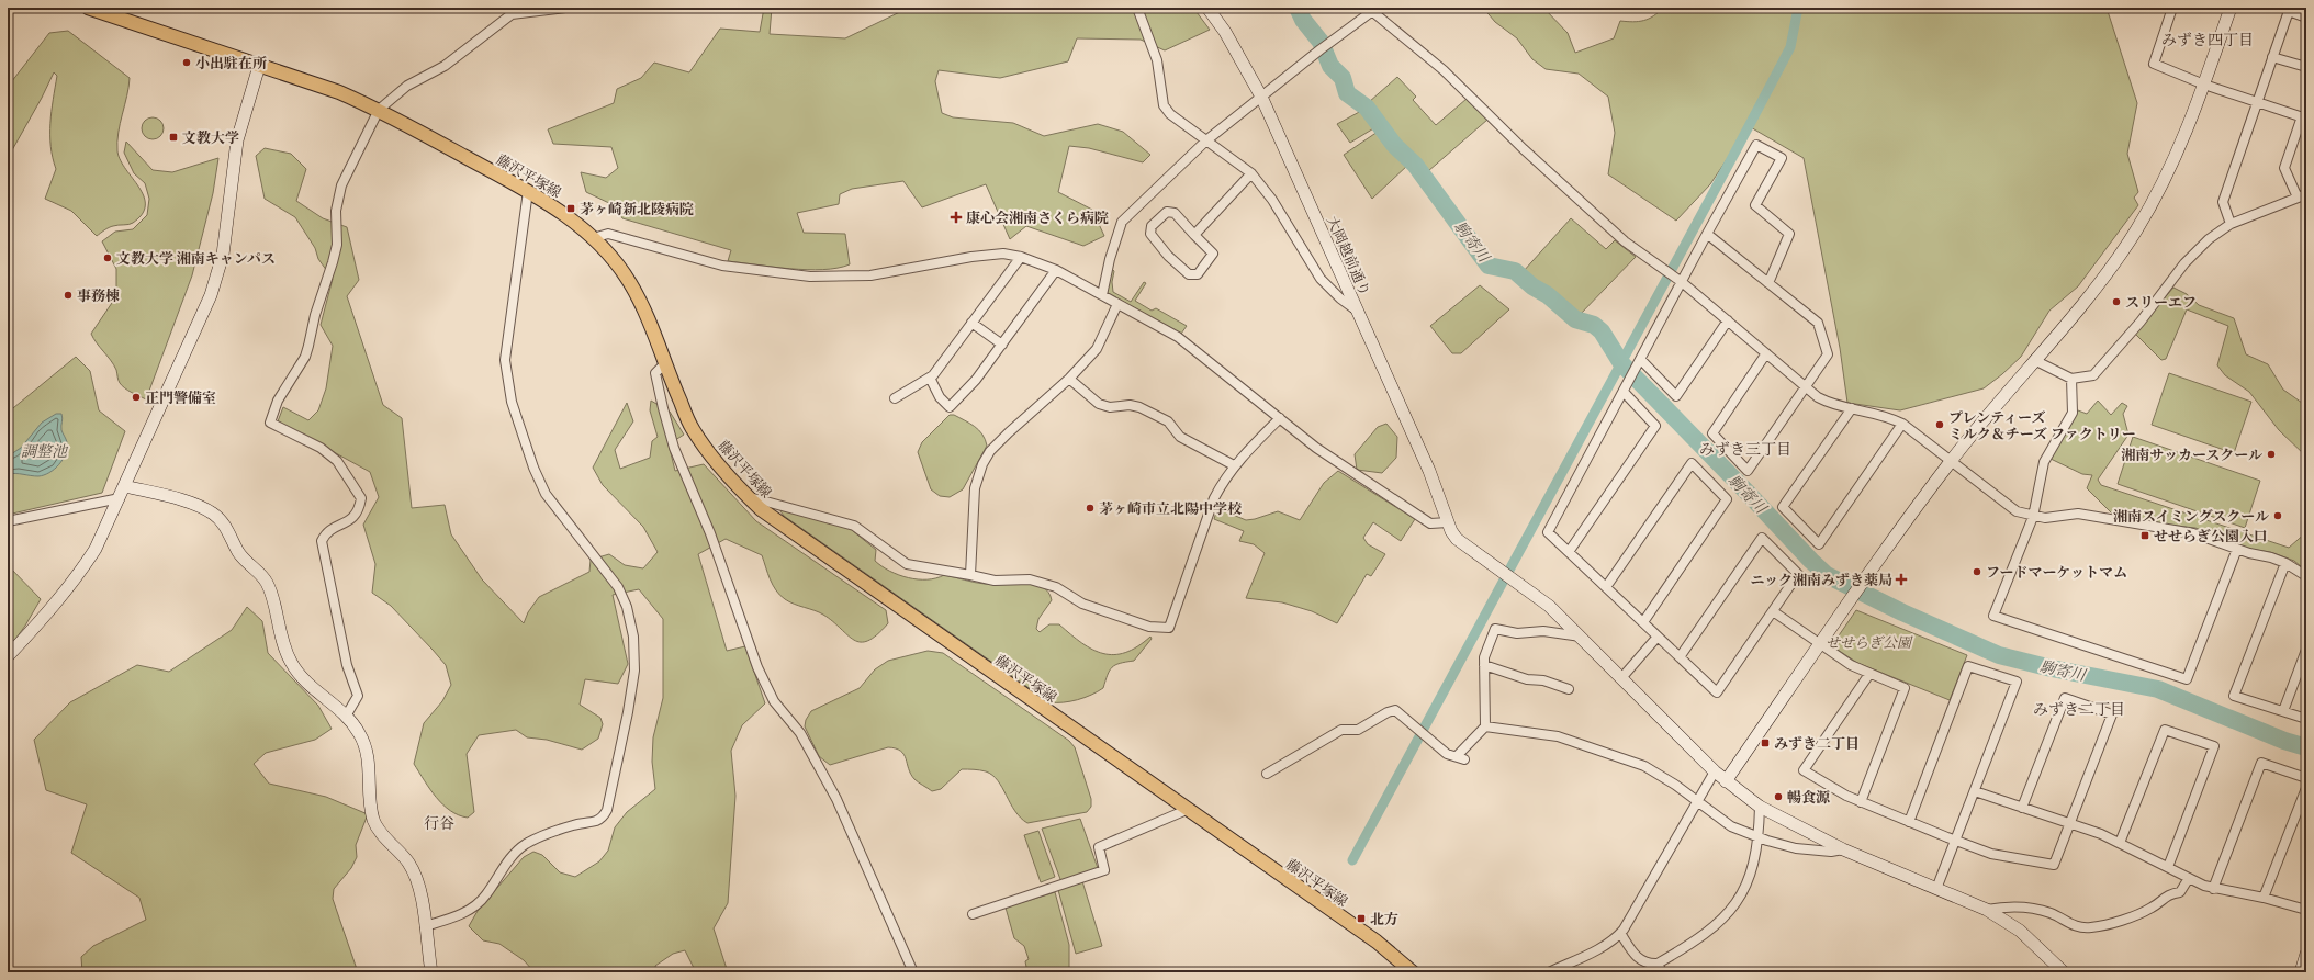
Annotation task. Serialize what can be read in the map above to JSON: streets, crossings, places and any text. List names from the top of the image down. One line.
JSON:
{"streets":{"main road":["藤沢平塚線"],"street":["大岡越前通り"]},"districts":["みずき四丁目","みずき三丁目","みずき二丁目","行谷"],"water":["駒寄川","調整池"],"parks":["せせらぎ公園"],"places":{"other":["小出駐在所","文教大学 湘南キャンパス","事務棟","スリーエフ","正門警備室","プレンティーズ ミルク＆チーズ ファクトリー","湘南サッカースクール","茅ヶ崎市立北陽中学校","湘南スイミングスクール","フードマーケットマム","暢食源"],"transit":["文教大学","茅ヶ崎新北陵病院","せせらぎ公園入口","みずき二丁目","北方"],"health":["康心会湘南さくら病院","ニック湘南みずき薬局"]}}
